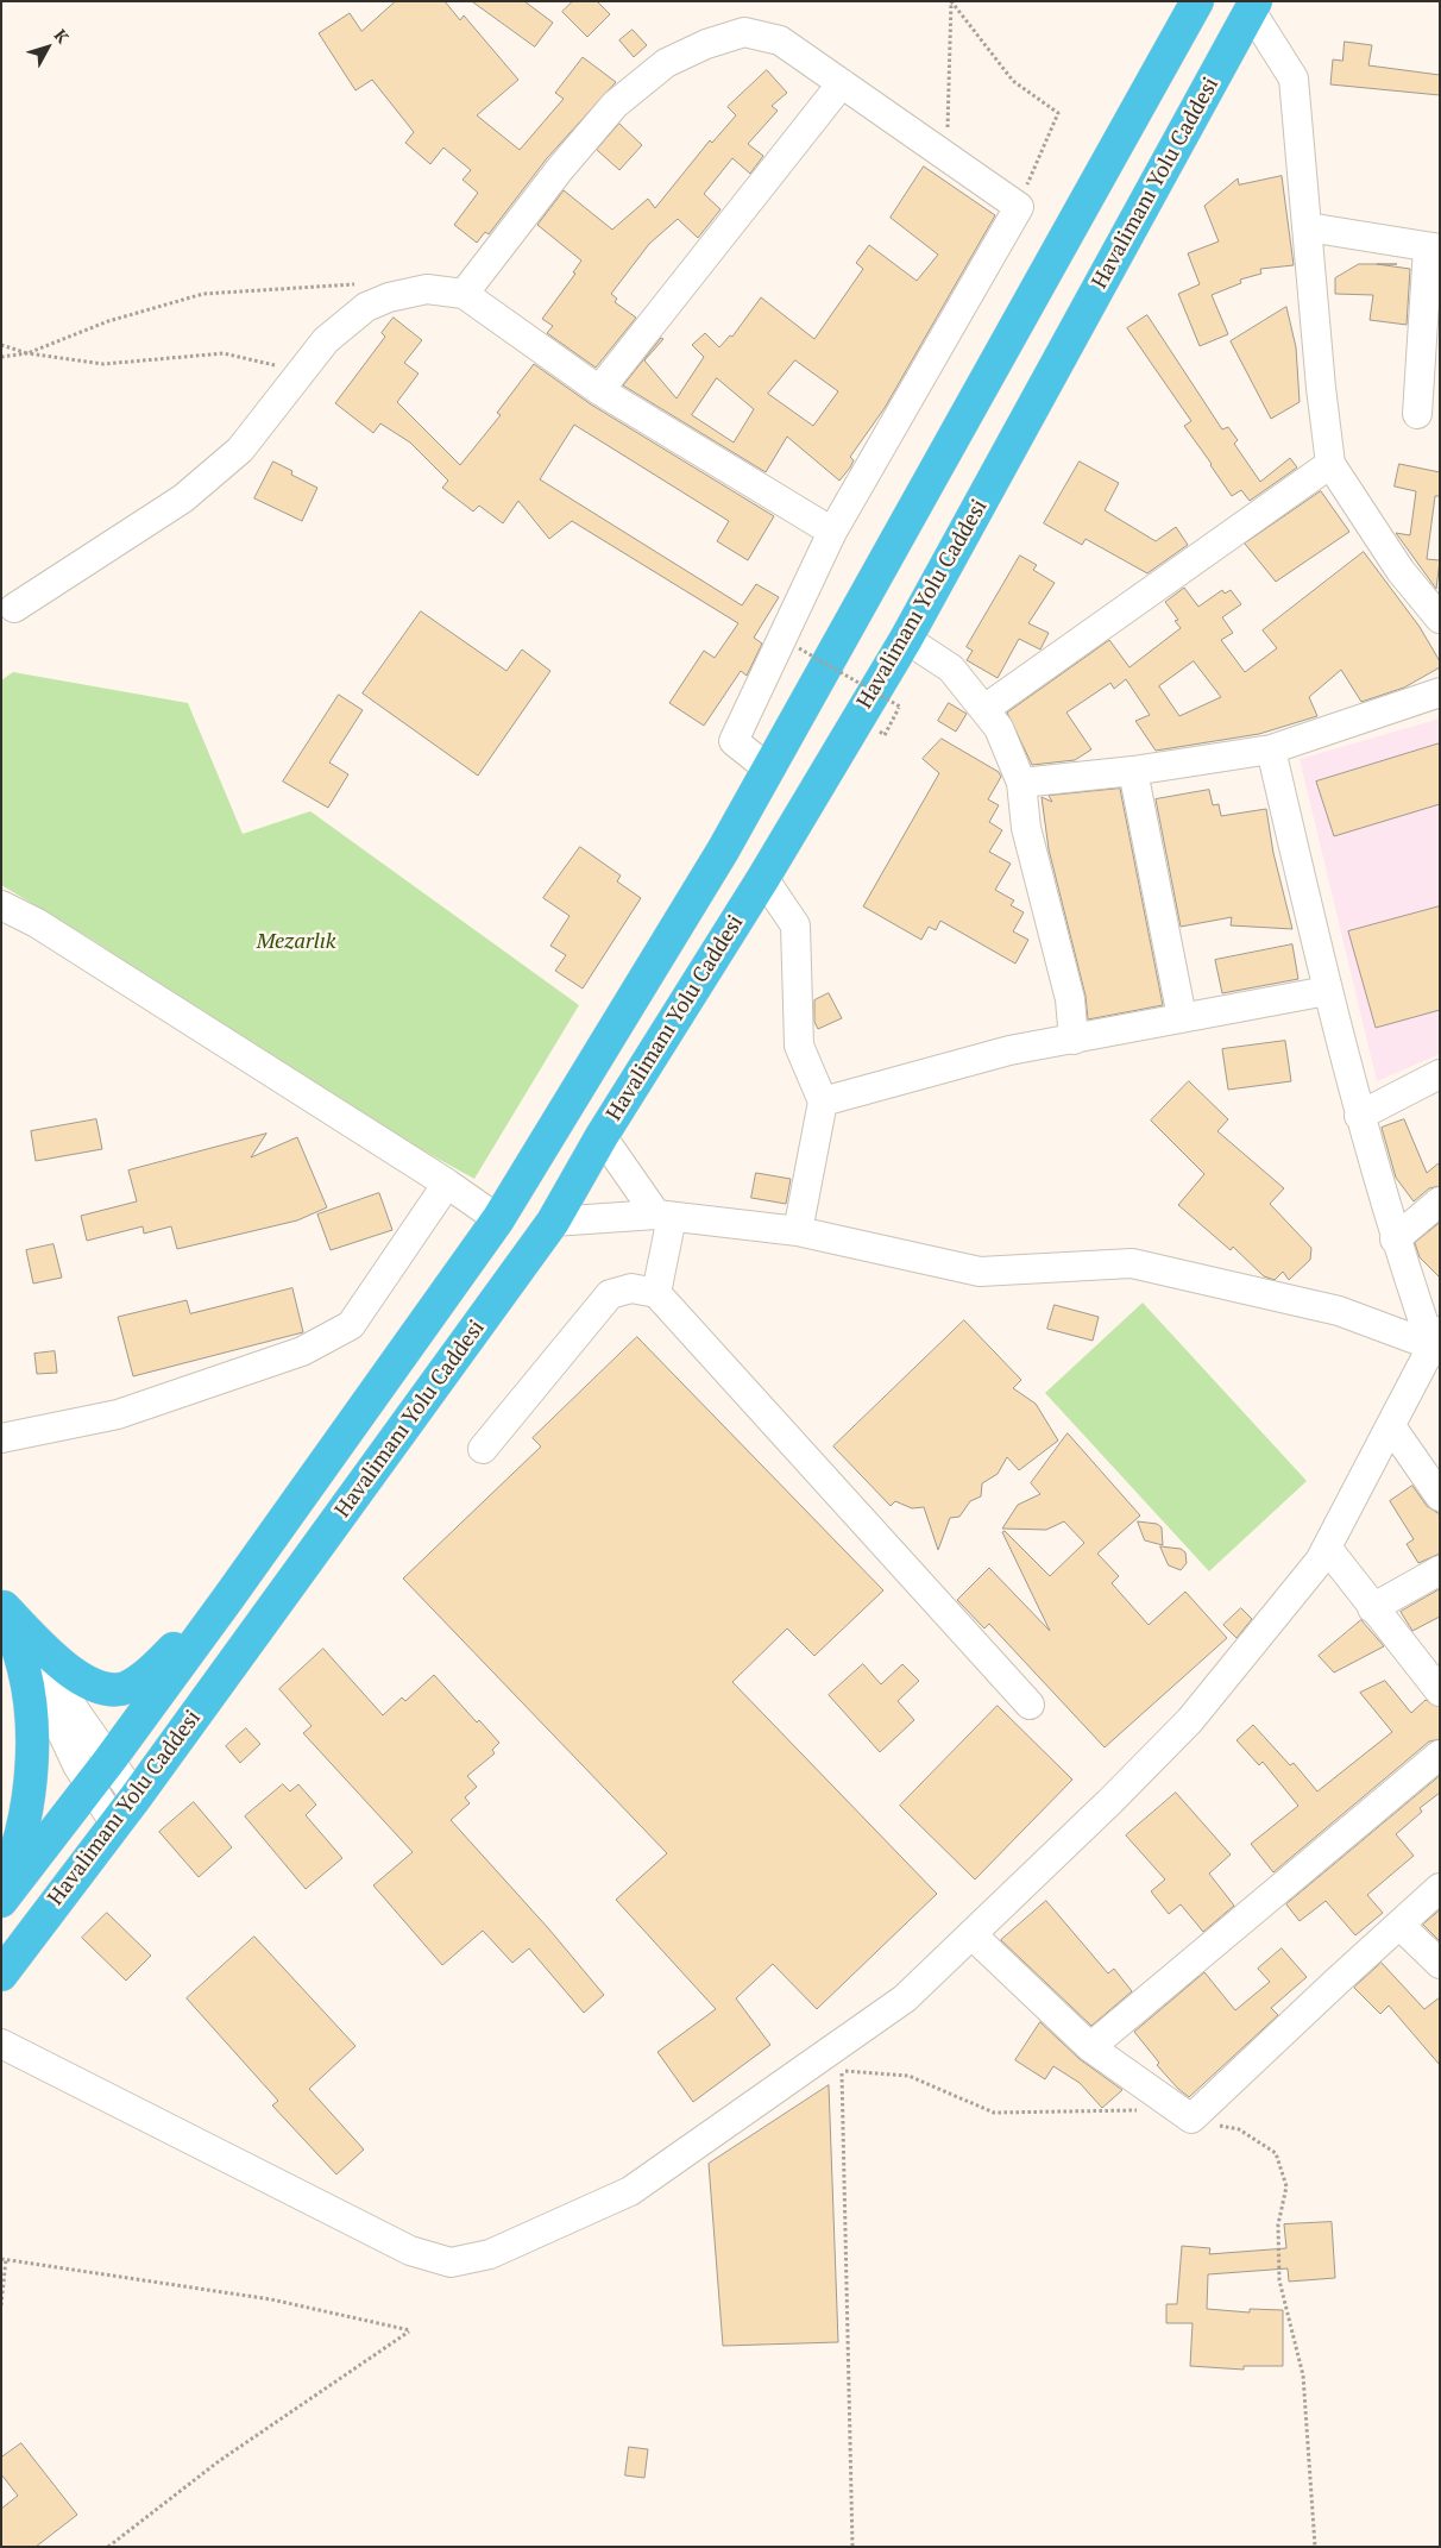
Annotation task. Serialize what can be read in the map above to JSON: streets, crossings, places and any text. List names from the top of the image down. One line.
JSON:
{"streets":{"highway":["Havalimanı Yolu Caddesi"]},"parks":["Mezarlık"],"north":"top right"}
